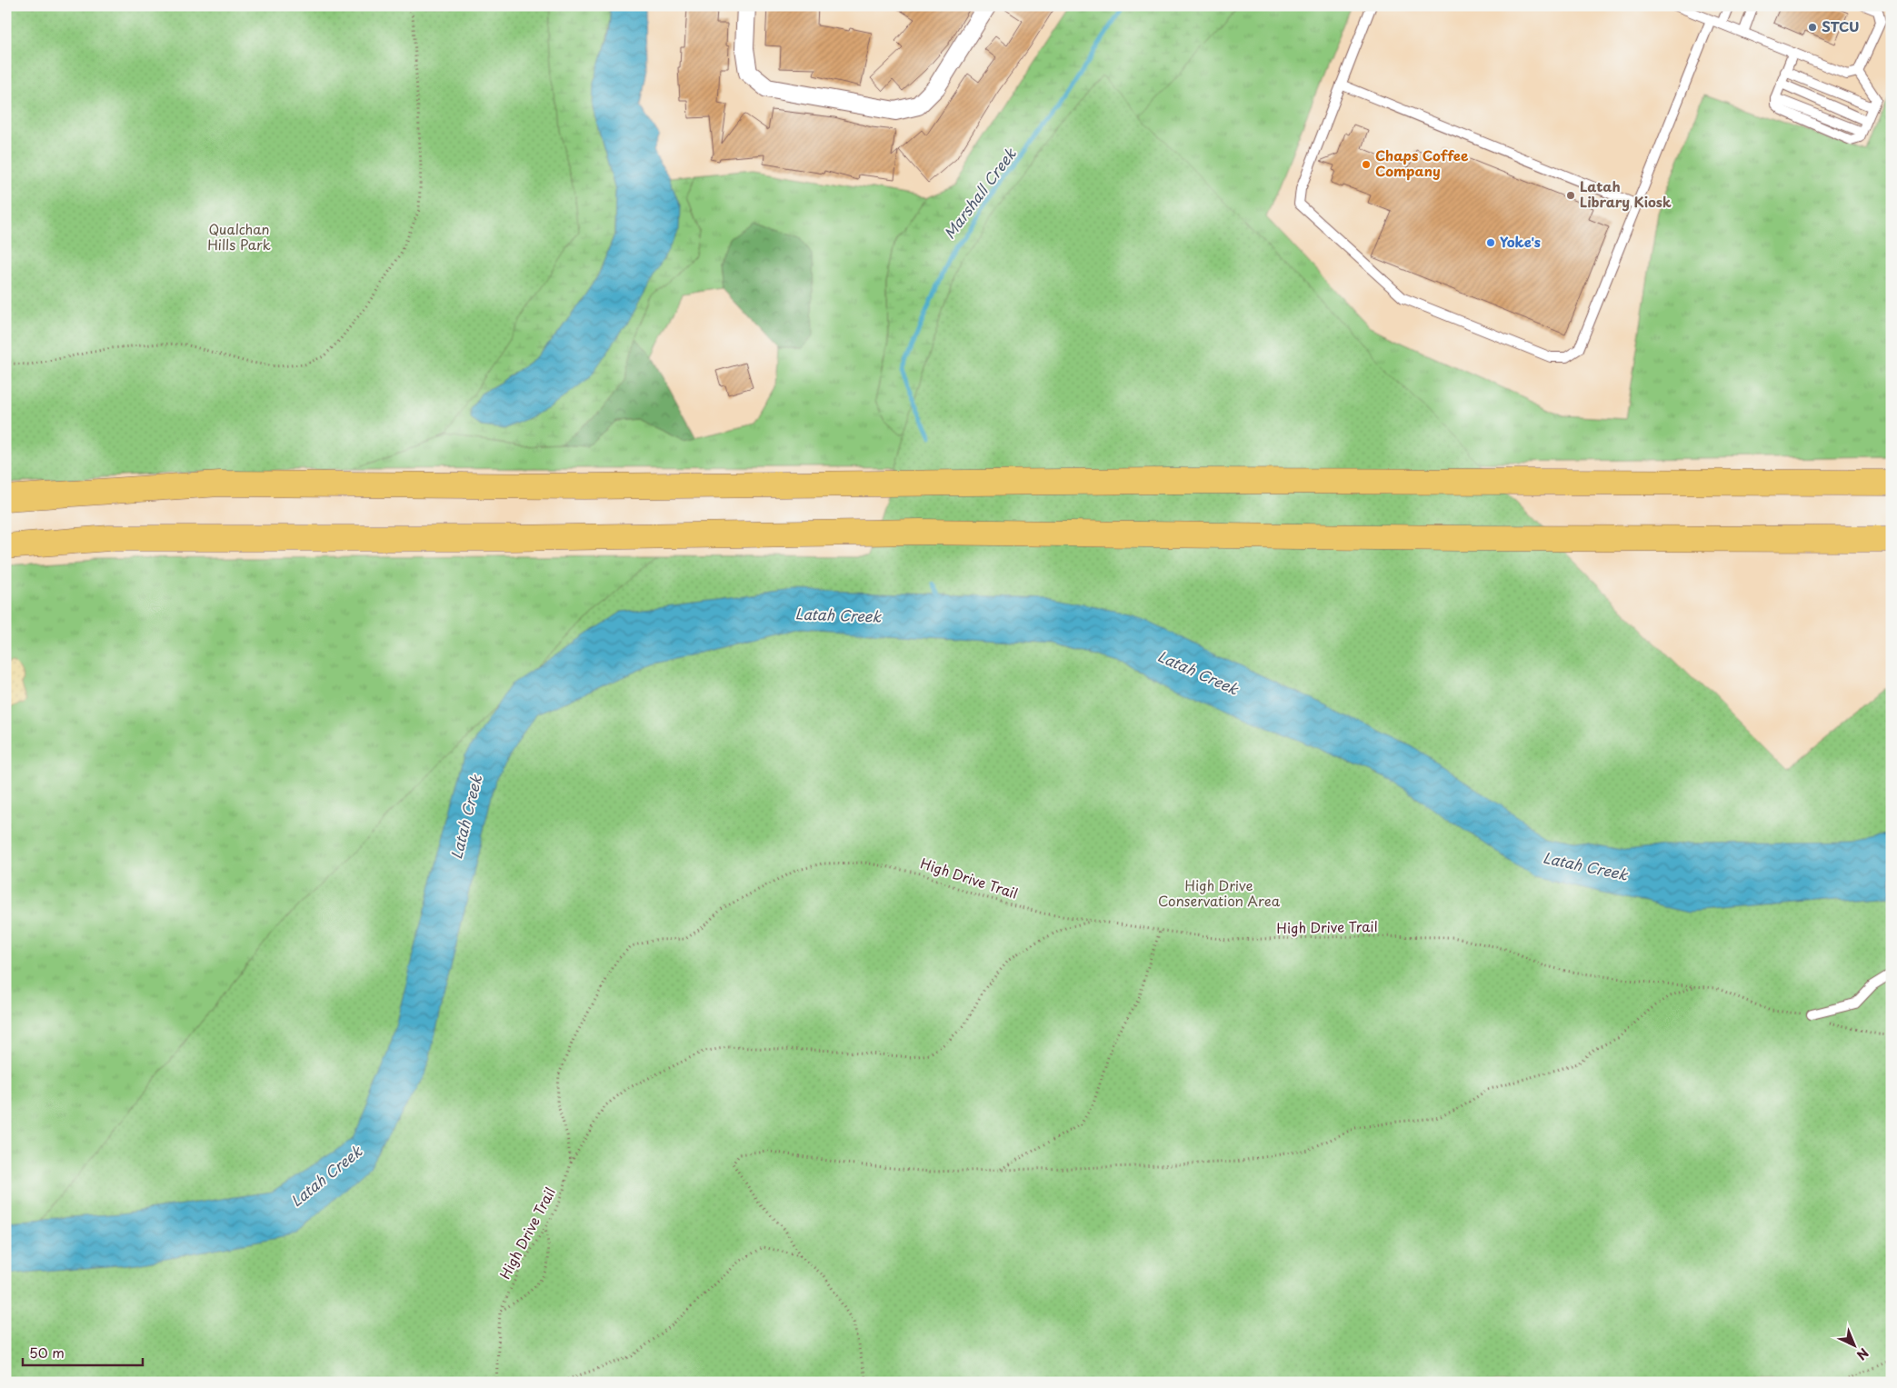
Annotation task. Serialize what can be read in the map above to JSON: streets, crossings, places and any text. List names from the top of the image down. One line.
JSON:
{"streets":{"path":["High Drive Trail"]},"water":["Marshall Creek","Latah Creek"],"parks":["Qualchan Hills Park","High Drive Conservation Area"],"places":["STCU","Chaps Coffee Company","Latah Library Kiosk","Yoke's"],"scale_bar":"50 m","north":"bottom right"}
